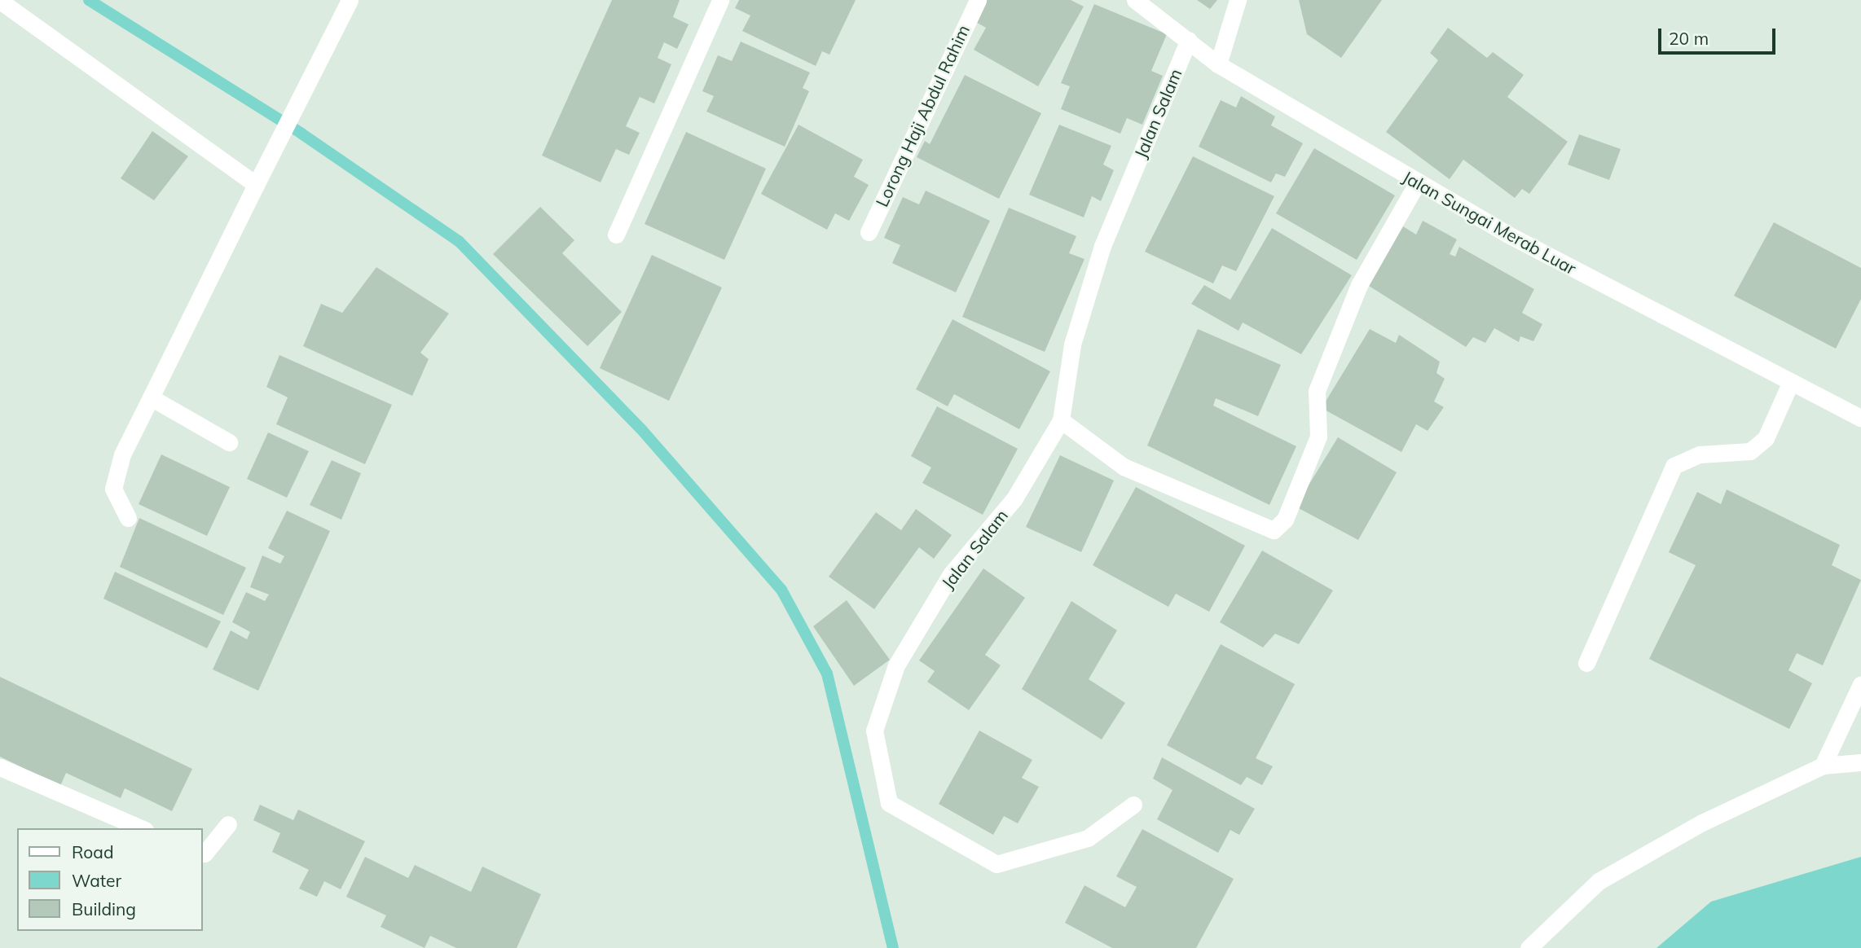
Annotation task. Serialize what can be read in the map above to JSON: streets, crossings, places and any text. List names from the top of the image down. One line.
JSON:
{"streets":{"street":["Jalan Salam","Lorong Haji Abdul Rahim","Jalan Sungai Merab Luar"]},"crossings":[["Jalan Salam","Jalan Sungai Merab Luar"]],"legend":["Road","Water","Building"],"scale_bar":"20 m"}
